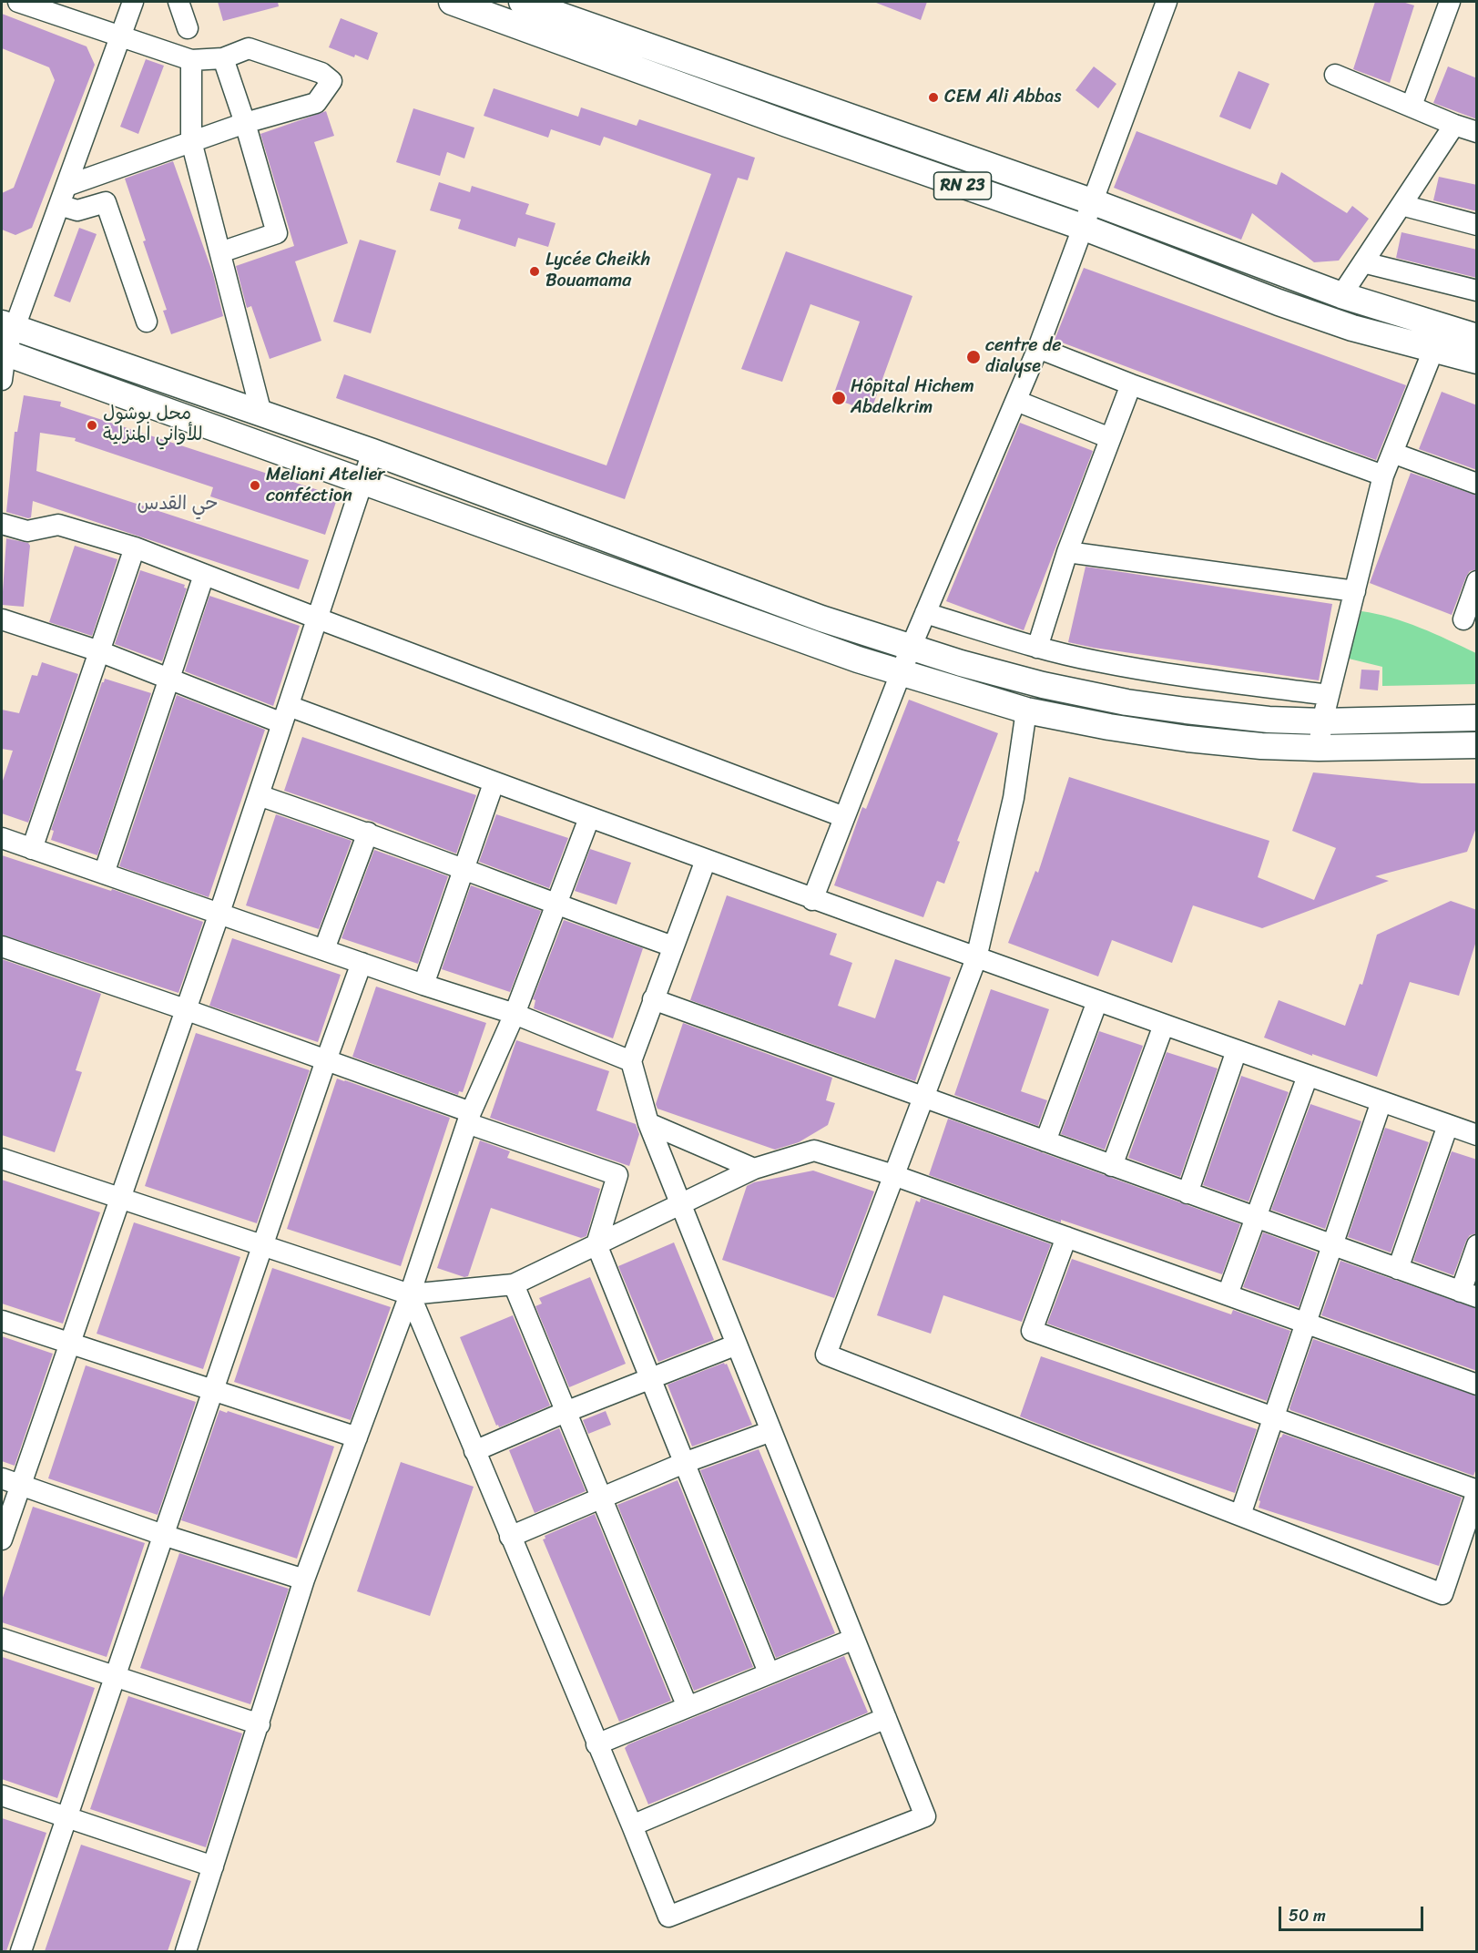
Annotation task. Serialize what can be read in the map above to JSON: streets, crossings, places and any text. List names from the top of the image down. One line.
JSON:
{"streets":{"main road":["RN 23"]},"districts":["حي القدس"],"places":["CEM Ali Abbas","Lycée Cheikh Bouamama","centre de dialyse","Hôpital Hichem Abdelkrim","محل بوشول للأواني المنزلية","Meliani Atelier conféction"],"scale_bar":"50 m"}
